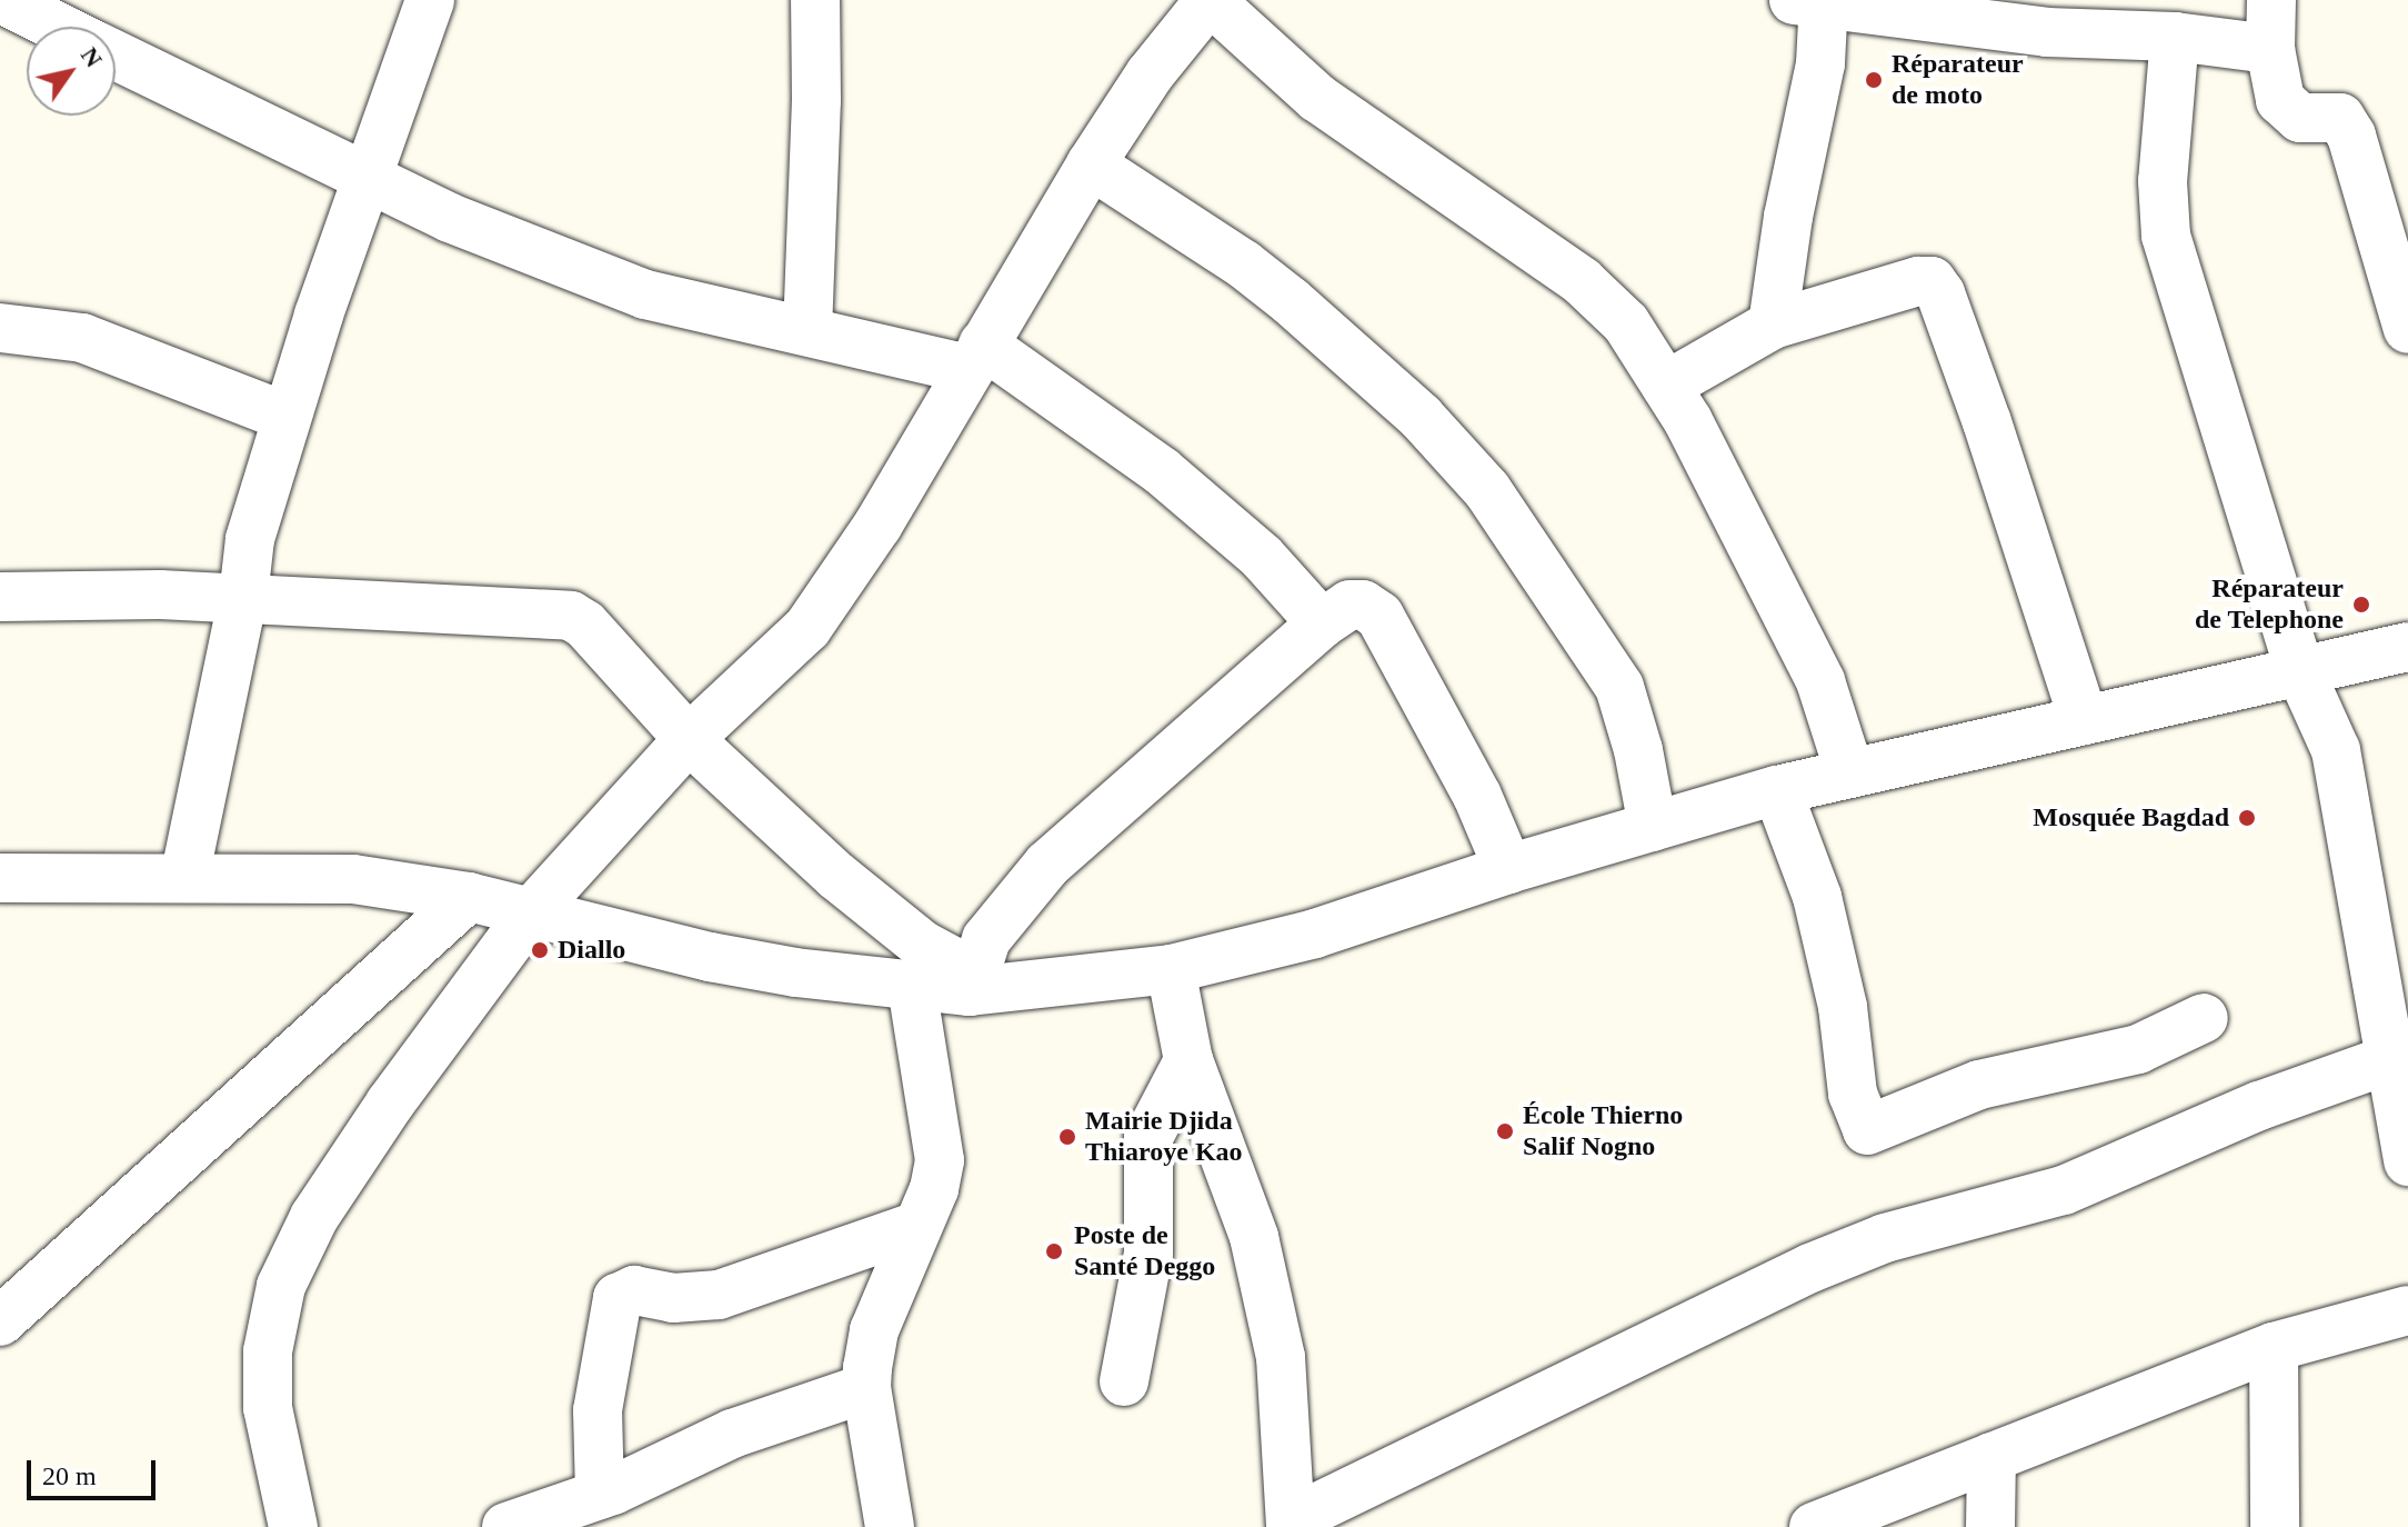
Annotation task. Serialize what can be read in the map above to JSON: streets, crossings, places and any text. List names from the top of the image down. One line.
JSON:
{"places":["Réparateur de moto","Réparateur de Telephone","Mosquée Bagdad","Diallo","École Thierno Salif Nogno","Mairie Djida Thiaroye Kao","Poste de Santé Deggo"],"scale_bar":"20 m","north":"top right"}
